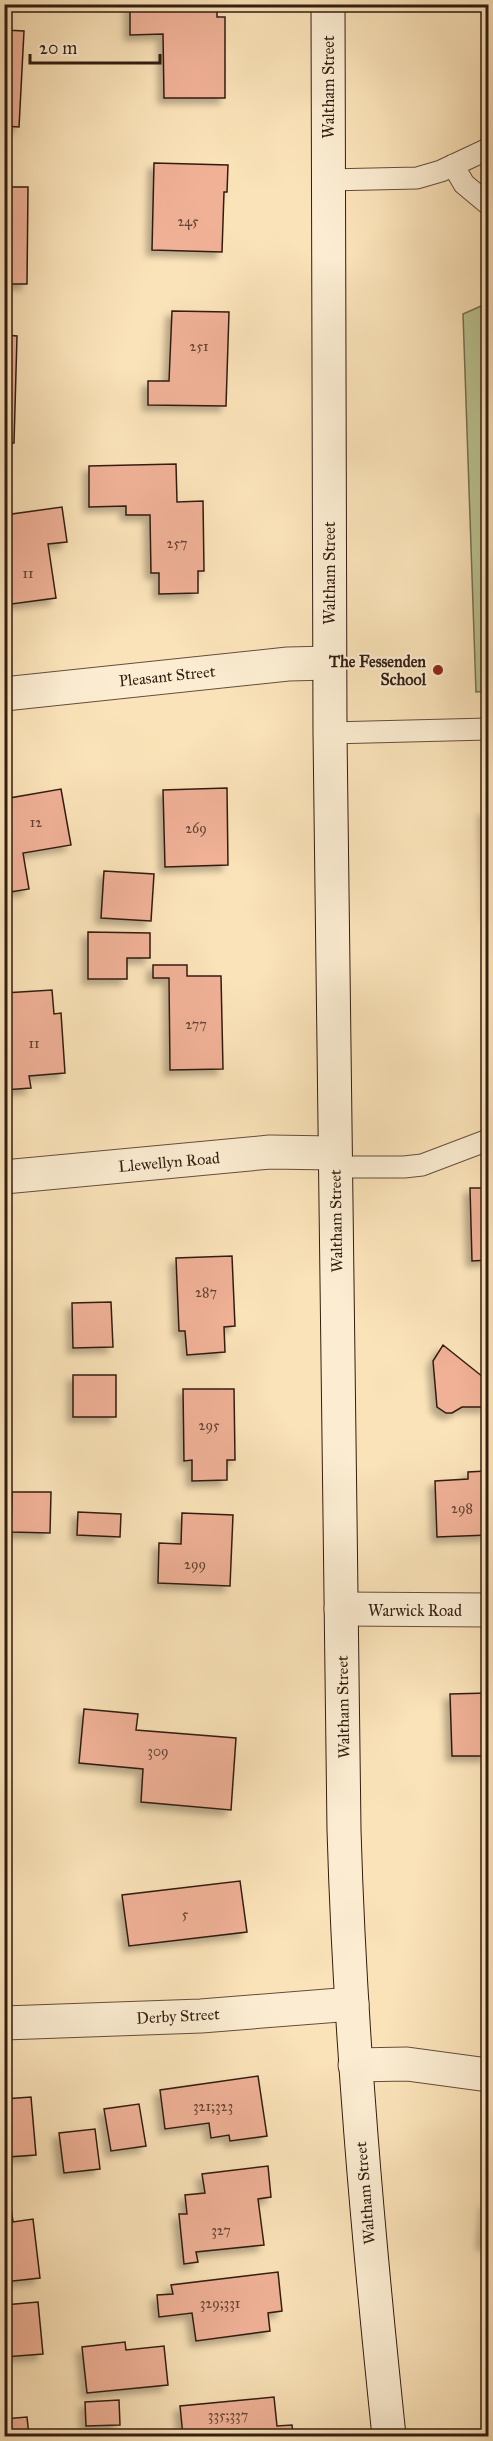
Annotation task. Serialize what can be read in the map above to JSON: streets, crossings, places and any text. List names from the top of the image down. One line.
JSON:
{"streets":{"main road":["Waltham Street","Pleasant Street","Llewellyn Road","Warwick Road","Derby Street"]},"crossings":[["Waltham Street","Pleasant Street"],["Waltham Street","Llewellyn Road"],["Waltham Street","Warwick Road"],["Waltham Street","Derby Street"]],"places":["The Fessenden School"],"house_numbers":["245","251","257","11","12","269","277","11","287","295","298","299","309","5","321;323","327","329;331","335;337"],"scale_bar":"20 m"}
